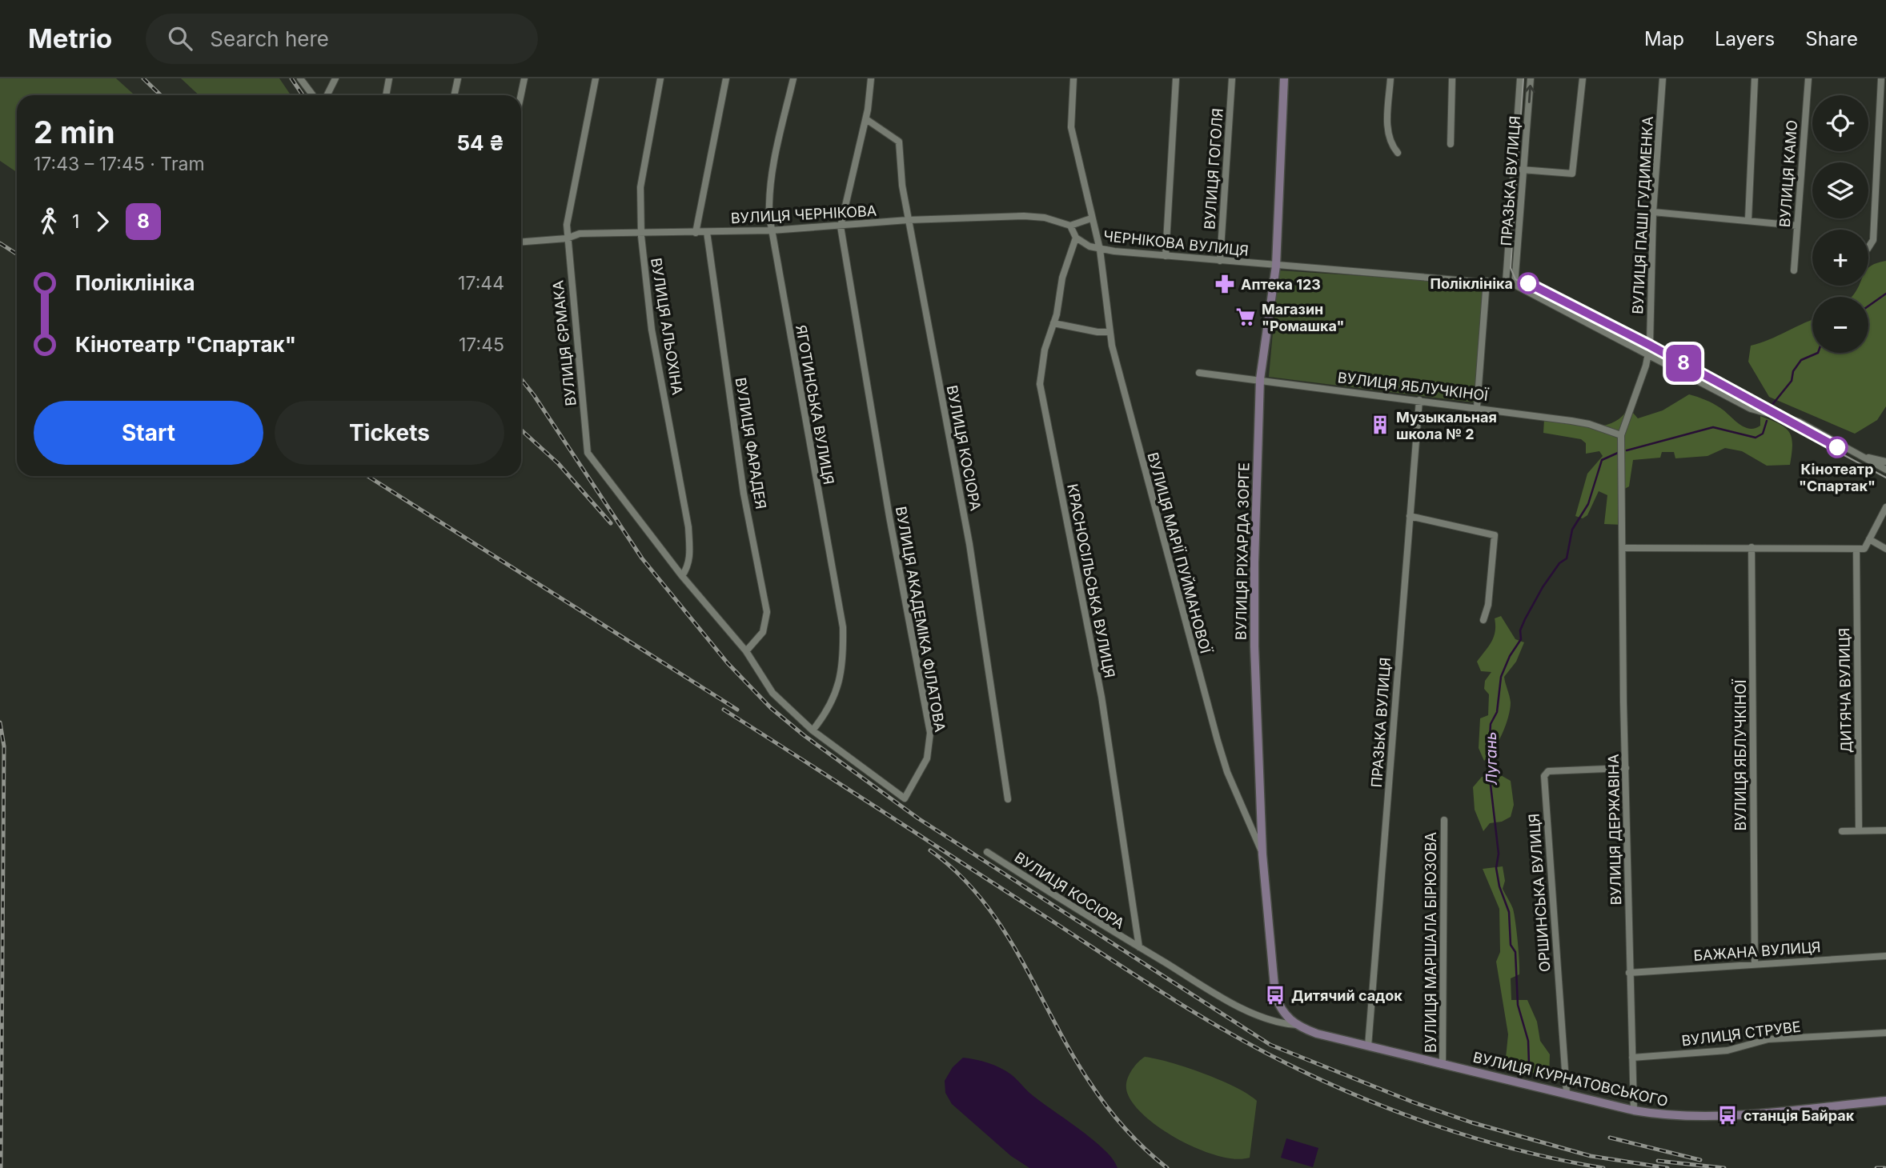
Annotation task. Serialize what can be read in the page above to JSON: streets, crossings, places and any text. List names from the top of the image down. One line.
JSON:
{"streets":{"street":["ВУЛИЦЯ ГОГОЛЯ","ВУЛИЦЯ КАМО","ПРАЗЬКА ВУЛИЦЯ","ВУЛИЦЯ ЧЕРНІКОВА","ВУЛИЦЯ ПАШІ ГУДИМЕНКА","ЧЕРНІКОВА ВУЛИЦЯ","ВУЛИЦЯ АЛЬОХІНА","ВУЛИЦЯ ЄРМАКА","ВУЛИЦЯ ЯБЛУЧКІНОЇ","ЯГОТИНСЬКА ВУЛИЦЯ","ВУЛИЦЯ ФАРАДЕЯ","ВУЛИЦЯ КОСІОРА","ВУЛИЦЯ РІХАРДА ЗОРГЕ","ВУЛИЦЯ МАРІЇ ПУЙМАНОВОЇ","КРАСНОСІЛЬСЬКА ВУЛИЦЯ","ВУЛИЦЯ АКАДЕМІКА ФІЛАТОВА","ДИТЯЧА ВУЛИЦЯ","ВУЛИЦЯ ДЕРЖАВІНА","ОРШИНСЬКА ВУЛИЦЯ","ВУЛИЦЯ МАРШАЛА БІРЮЗОВА","БАЖАНА ВУЛИЦЯ","ВУЛИЦЯ СТРУВЕ","ВУЛИЦЯ КУРНАТОВСЬКОГО"]},"crossings":[["ВУЛИЦЯ ГОГОЛЯ","ЧЕРНІКОВА ВУЛИЦЯ"],["ПРАЗЬКА ВУЛИЦЯ","ВУЛИЦЯ ЯБЛУЧКІНОЇ"],["ПРАЗЬКА ВУЛИЦЯ","ВУЛИЦЯ КУРНАТОВСЬКОГО"],["ВУЛИЦЯ ЧЕРНІКОВА","ВУЛИЦЯ АЛЬОХІНА"],["ВУЛИЦЯ ЧЕРНІКОВА","ВУЛИЦЯ ЄРМАКА"],["ВУЛИЦЯ ЧЕРНІКОВА","ЯГОТИНСЬКА ВУЛИЦЯ"],["ВУЛИЦЯ ЧЕРНІКОВА","ВУЛИЦЯ ФАРАДЕЯ"],["ВУЛИЦЯ ЧЕРНІКОВА","ВУЛИЦЯ КОСІОРА"],["ВУЛИЦЯ ЧЕРНІКОВА","ВУЛИЦЯ АКАДЕМІКА ФІЛАТОВА"],["ВУЛИЦЯ ПАШІ ГУДИМЕНКА","ВУЛИЦЯ ЯБЛУЧКІНОЇ"],["ВУЛИЦЯ ПАШІ ГУДИМЕНКА","ВУЛИЦЯ ДЕРЖАВІНА"],["ЧЕРНІКОВА ВУЛИЦЯ","ВУЛИЦЯ РІХАРДА ЗОРГЕ"],["ЧЕРНІКОВА ВУЛИЦЯ","ВУЛИЦЯ МАРІЇ ПУЙМАНОВОЇ"],["ЧЕРНІКОВА ВУЛИЦЯ","КРАСНОСІЛЬСЬКА ВУЛИЦЯ"],["ВУЛИЦЯ АЛЬОХІНА","ВУЛИЦЯ ЄРМАКА"],["ВУЛИЦЯ АЛЬОХІНА","ВУЛИЦЯ АКАДЕМІКА ФІЛАТОВА"],["ВУЛИЦЯ ЄРМАКА","ВУЛИЦЯ АКАДЕМІКА ФІЛАТОВА"],["ВУЛИЦЯ ЯБЛУЧКІНОЇ","ВУЛИЦЯ РІХАРДА ЗОРГЕ"],["ВУЛИЦЯ ЯБЛУЧКІНОЇ","ВУЛИЦЯ ДЕРЖАВІНА"],["ВУЛИЦЯ ЯБЛУЧКІНОЇ","БАЖАНА ВУЛИЦЯ"],["ЯГОТИНСЬКА ВУЛИЦЯ","ВУЛИЦЯ АКАДЕМІКА ФІЛАТОВА"],["ВУЛИЦЯ ФАРАДЕЯ","ВУЛИЦЯ АКАДЕМІКА ФІЛАТОВА"],["ВУЛИЦЯ КОСІОРА","ВУЛИЦЯ РІХАРДА ЗОРГЕ"],["ВУЛИЦЯ КОСІОРА","КРАСНОСІЛЬСЬКА ВУЛИЦЯ"],["ВУЛИЦЯ КОСІОРА","ВУЛИЦЯ КУРНАТОВСЬКОГО"],["ВУЛИЦЯ РІХАРДА ЗОРГЕ","ВУЛИЦЯ МАРІЇ ПУЙМАНОВОЇ"],["ВУЛИЦЯ РІХАРДА ЗОРГЕ","ВУЛИЦЯ КУРНАТОВСЬКОГО"],["ВУЛИЦЯ ДЕРЖАВІНА","ОРШИНСЬКА ВУЛИЦЯ"],["ВУЛИЦЯ ДЕРЖАВІНА","БАЖАНА ВУЛИЦЯ"],["ВУЛИЦЯ ДЕРЖАВІНА","ВУЛИЦЯ СТРУВЕ"],["ВУЛИЦЯ ДЕРЖАВІНА","ВУЛИЦЯ КУРНАТОВСЬКОГО"],["ОРШИНСЬКА ВУЛИЦЯ","ВУЛИЦЯ КУРНАТОВСЬКОГО"],["ВУЛИЦЯ МАРШАЛА БІРЮЗОВА","ВУЛИЦЯ КУРНАТОВСЬКОГО"]],"water":["Лугань"],"places":{"other":["Поліклініка","Кінотеатр \"Спартак\""],"pharmacy":["Аптека 123"],"supermarket":["Магазин \"Ромашка\""],"building":["Музыкальная школа № 2"],"bus stop":["Дитячий садок","станція Байрак"]},"lines":["tram line 8"],"page":{"header":"Metrio","search":"Search here","nav":["Map","Layers","Share"],"on_map":"8","map_buttons":["+","−"],"heading":["2 min","17:43 – 17:45 · Tram","54 ₴"],"legs":["1","8"],"list":[{"name":"Поліклініка","value":"17:44"},{"name":"Кінотеатр \"Спартак\"","value":"17:45"}],"buttons":["Start","Tickets"]}}
